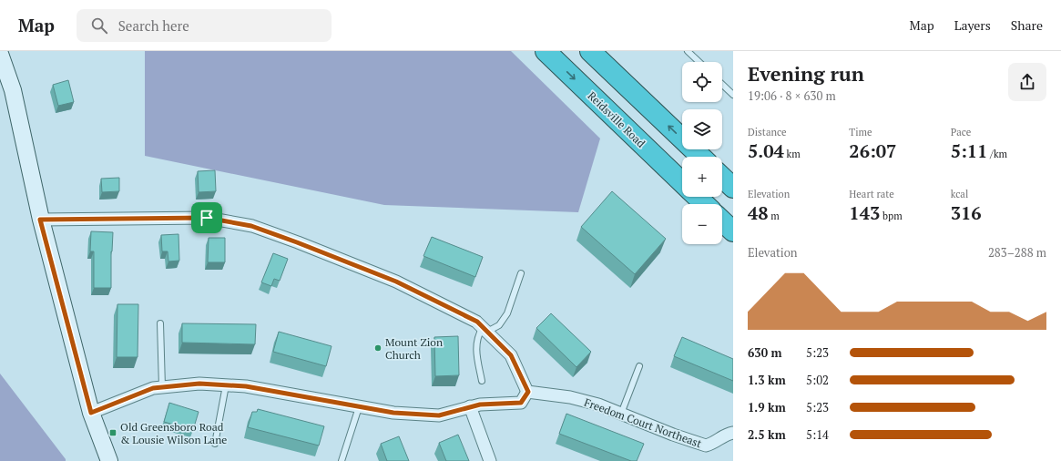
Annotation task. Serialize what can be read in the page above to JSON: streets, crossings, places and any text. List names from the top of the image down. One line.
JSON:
{"streets":{"highway":["Reidsville Road"],"street":["Freedom Court Northeast"]},"places":{"other":["Mount Zion Church"],"transit":["Old Greensboro Road & Lousie Wilson Lane"]},"page":{"header":"Map","search":"Search here","nav":["Map","Layers","Share"],"heading":["Evening run","19:06 · 8 × 630 m"],"map_buttons":["+","−"],"stats":[["Distance","5.04 km"],["Time","26:07"],["Pace","5:11 /km"],["Elevation","48 m"],["Heart rate","143 bpm"],["kcal","316"]],"chart":["Elevation","283–288 m"],"list":[{"name":"630 m","note":"5:23"},{"name":"1.3 km","note":"5:02"},{"name":"1.9 km","note":"5:23"},{"name":"2.5 km","note":"5:14"}]}}
